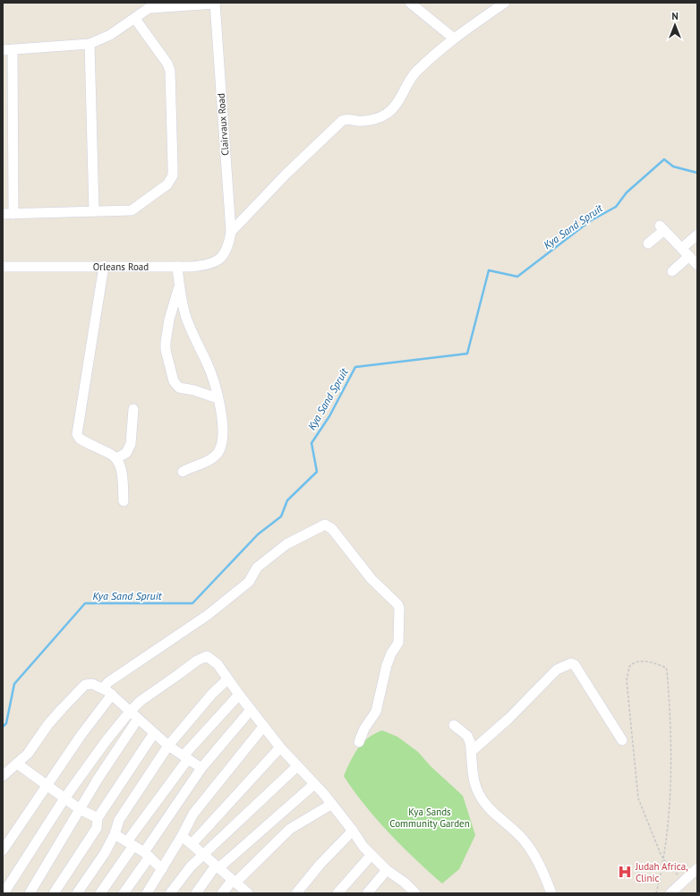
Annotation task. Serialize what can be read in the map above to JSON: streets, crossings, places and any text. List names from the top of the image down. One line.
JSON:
{"streets":{"street":["Clairvaux Road","Orleans Road"]},"crossings":[["Clairvaux Road","Orleans Road"]],"water":["Kya Sand Spruit"],"parks":["Kya Sands Community Garden"],"places":{"hospital":["Judah Africa, Clinic"]},"north":"top"}
